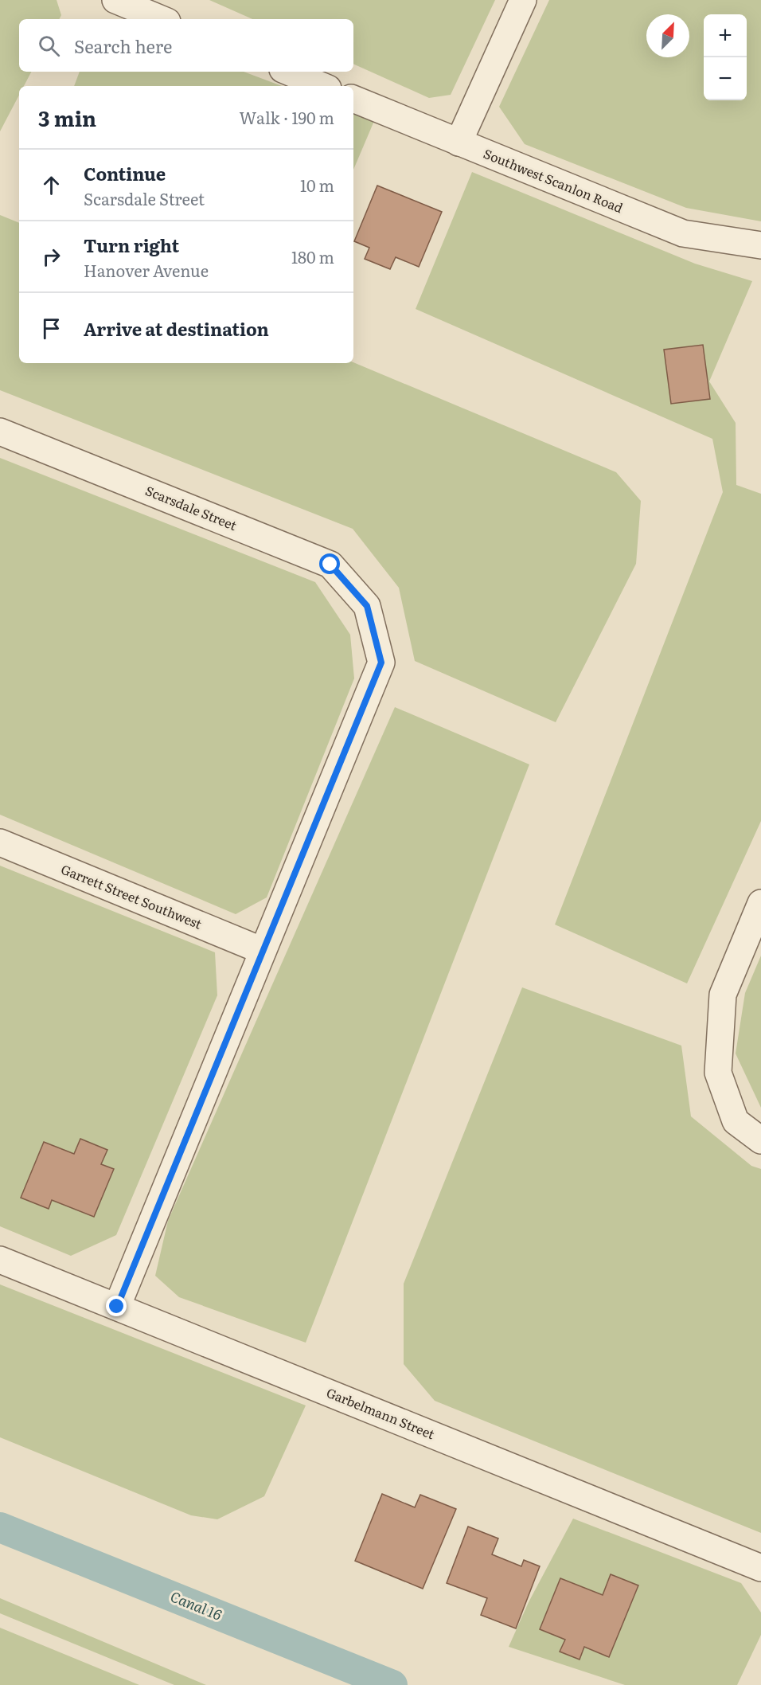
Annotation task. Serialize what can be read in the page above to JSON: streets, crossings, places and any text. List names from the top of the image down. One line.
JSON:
{"streets":{"street":["Southwest Scanlon Road","Scarsdale Street","Garrett Street Southwest","Garbelmann Street"]},"crossings":[["Scarsdale Street","Garrett Street Southwest"]],"water":["Canal 16"],"north":"top right","page":{"map_buttons":["+","−"],"search":"Search here","heading":["3 min","Walk · 190 m"],"list":[["Continue","Scarsdale Street","10 m"],["Turn right","Hanover Avenue","180 m"],"Arrive at destination"]}}
